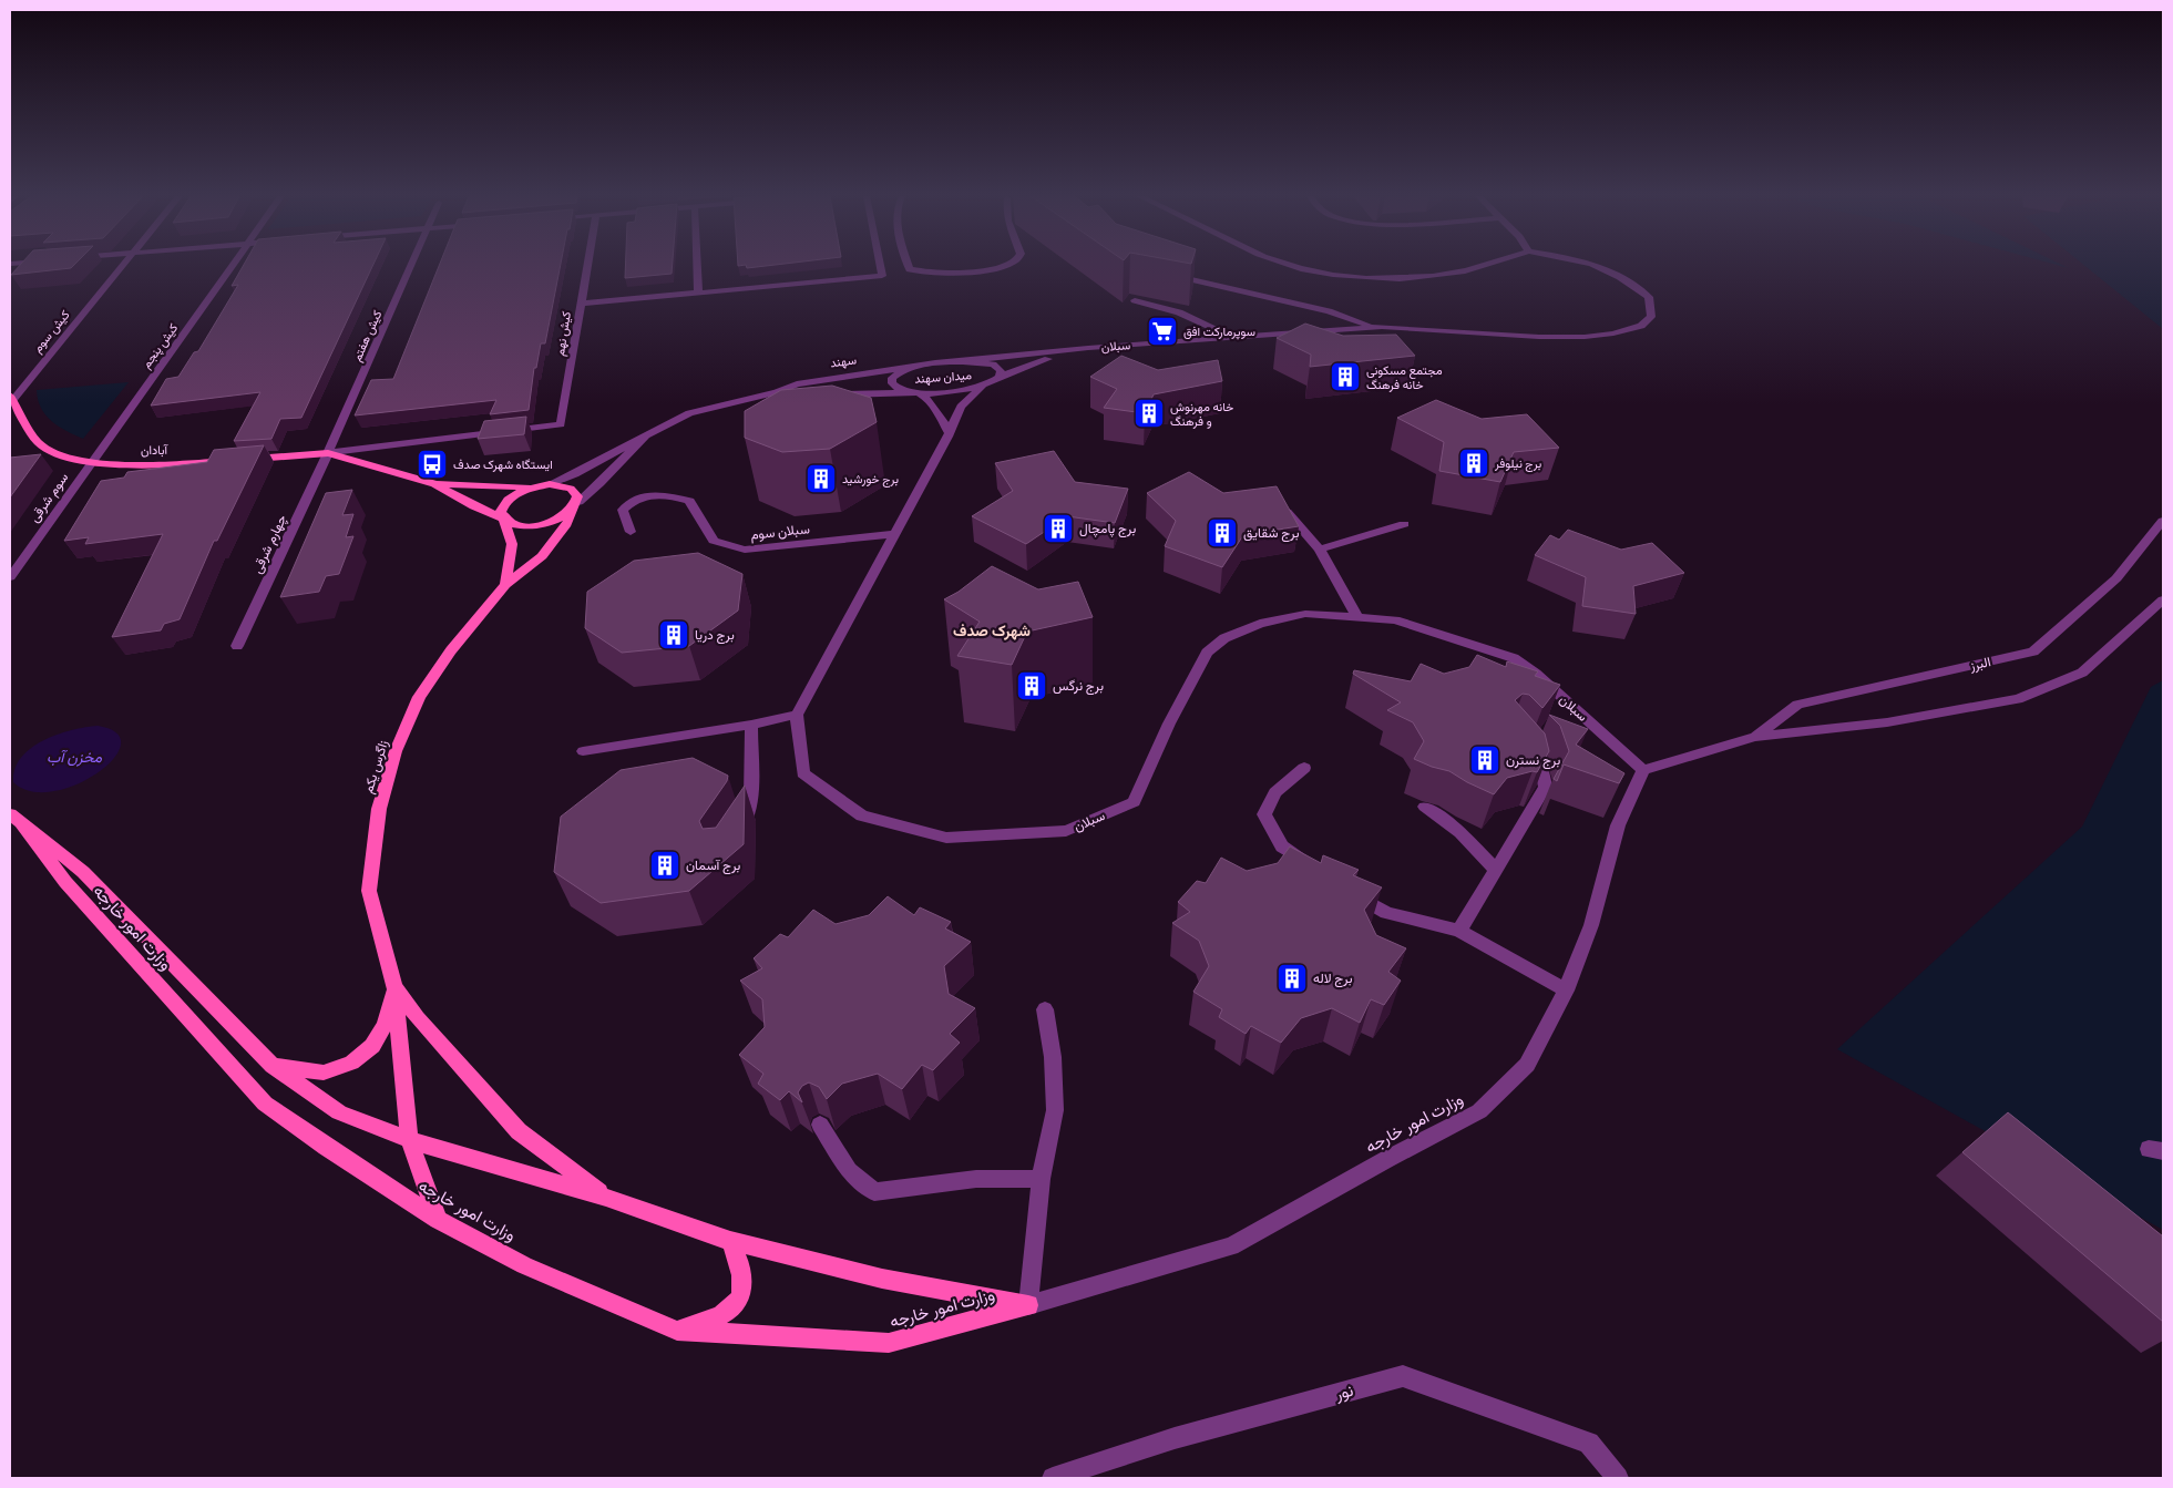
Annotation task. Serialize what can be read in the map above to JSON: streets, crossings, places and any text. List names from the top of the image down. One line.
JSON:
{"streets":{"main road":["آبادان","زاگرس یکم","وزارت امور خارجه"],"street":["کیش سوم","کیش نهم","کیش هفتم","کیش پنجم","سبلان","سهند","میدان سهند","سوم شرقی","سبلان سوم","چهارم شرقی","البرز","نور"]},"crossings":[["کیش سوم","آبادان"],["کیش نهم","آبادان"],["کیش هفتم","آبادان"],["کیش هفتم","چهارم شرقی"],["کیش پنجم","آبادان"],["کیش پنجم","سوم شرقی"],["سبلان","میدان سهند"],["سبلان","وزارت امور خارجه"],["سهند","میدان سهند"],["سهند","آبادان"],["سهند","زاگرس یکم"],["آبادان","سوم شرقی"],["آبادان","چهارم شرقی"],["آبادان","زاگرس یکم"]],"districts":["شهرک صدف"],"water":["مخزن آب"],"places":{"supermarket":["سوپرمارکت افق"],"building":["مجتمع مسکونی خانه فرهنگ","خانه مهرنوش و فرهنگ","برج نیلوفر","برج خورشید","برج پامچال","برج شقایق","برج دریا","برج نرگس","برج نسترن","برج آسمان","برج لاله"],"bus stop":["ایستگاه شهرک صدف"]}}
